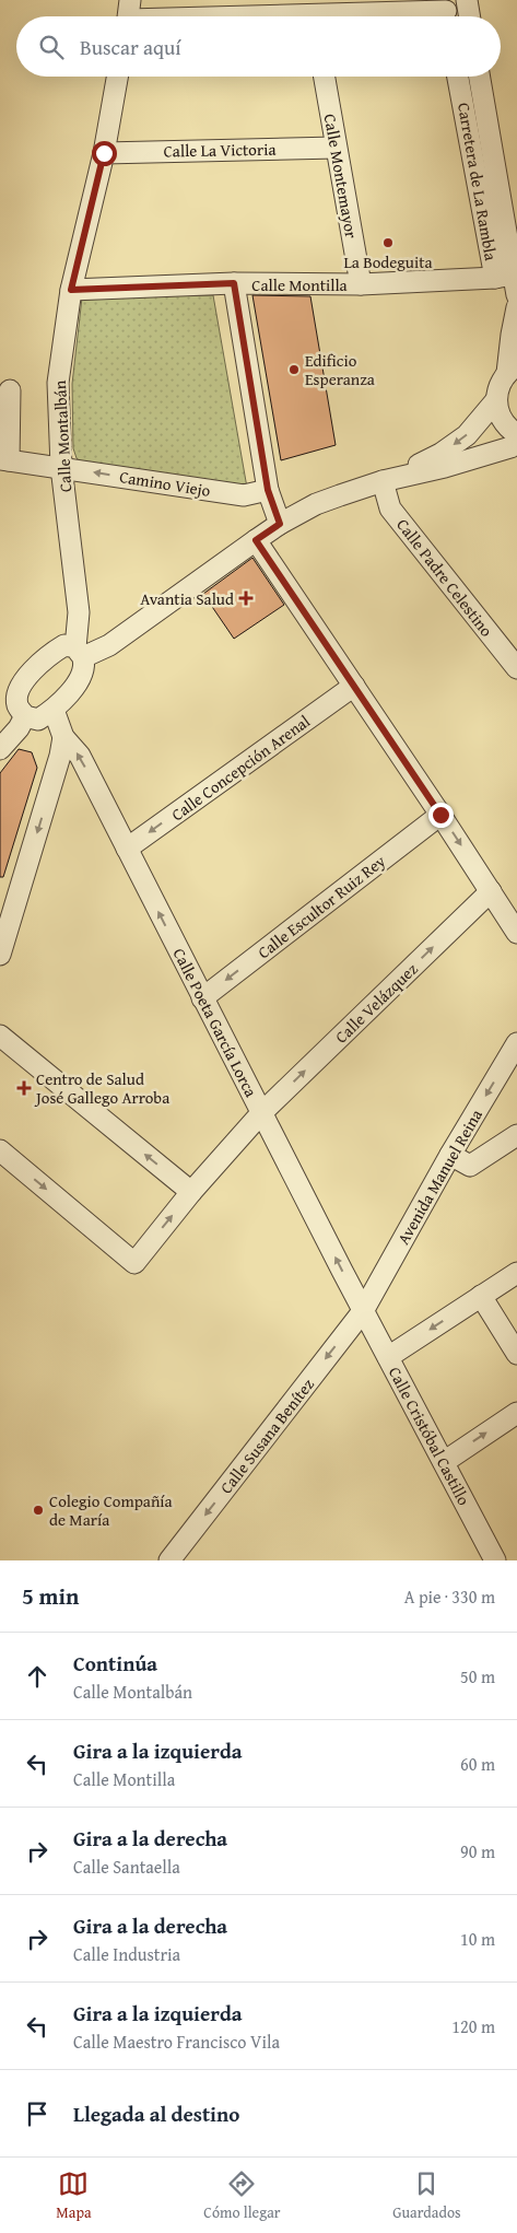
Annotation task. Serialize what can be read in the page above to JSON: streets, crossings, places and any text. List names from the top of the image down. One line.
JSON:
{"streets":{"street":["Calle La Victoria","Calle Montemayor","Carretera de La Rambla","Calle Montilla","Calle Montalbán","Camino Viejo","Calle Padre Celestino","Calle Concepción Arenal","Calle Escultor Ruiz Rey","Calle Velázquez","Calle Poeta García Lorca","Avenida Manuel Reina","Calle Susana Benítez","Calle Cristóbal Castillo"]},"crossings":[["Calle La Victoria","Calle Montemayor"],["Calle La Victoria","Calle Montalbán"],["Calle Montemayor","Calle Montilla"],["Carretera de La Rambla","Calle Montilla"],["Calle Montilla","Calle Montalbán"],["Calle Montalbán","Camino Viejo"],["Calle Concepción Arenal","Calle Poeta García Lorca"],["Calle Escultor Ruiz Rey","Calle Poeta García Lorca"],["Calle Velázquez","Calle Poeta García Lorca"],["Calle Poeta García Lorca","Avenida Manuel Reina"],["Calle Poeta García Lorca","Calle Susana Benítez"],["Calle Poeta García Lorca","Calle Cristóbal Castillo"],["Avenida Manuel Reina","Calle Susana Benítez"],["Avenida Manuel Reina","Calle Cristóbal Castillo"],["Calle Susana Benítez","Calle Cristóbal Castillo"]],"one_way":["Camino Viejo","Calle Escultor Ruiz Rey","Calle Poeta García Lorca","Avenida Manuel Reina"],"places":{"other":["La Bodeguita","Edificio Esperanza","Colegio Compañía de María"],"health":["Avantia Salud","Centro de Salud José Gallego Arroba"]},"page":{"search":"Buscar aquí","heading":["5 min","A pie · 330 m"],"list":[["Continúa","Calle Montalbán","50 m"],["Gira a la izquierda","Calle Montilla","60 m"],["Gira a la derecha","Calle Santaella","90 m"],["Gira a la derecha","Calle Industria","10 m"],["Gira a la izquierda","Calle Maestro Francisco Vila","120 m"],"Llegada al destino"],"nav":["Mapa","Cómo llegar","Guardados"]}}
